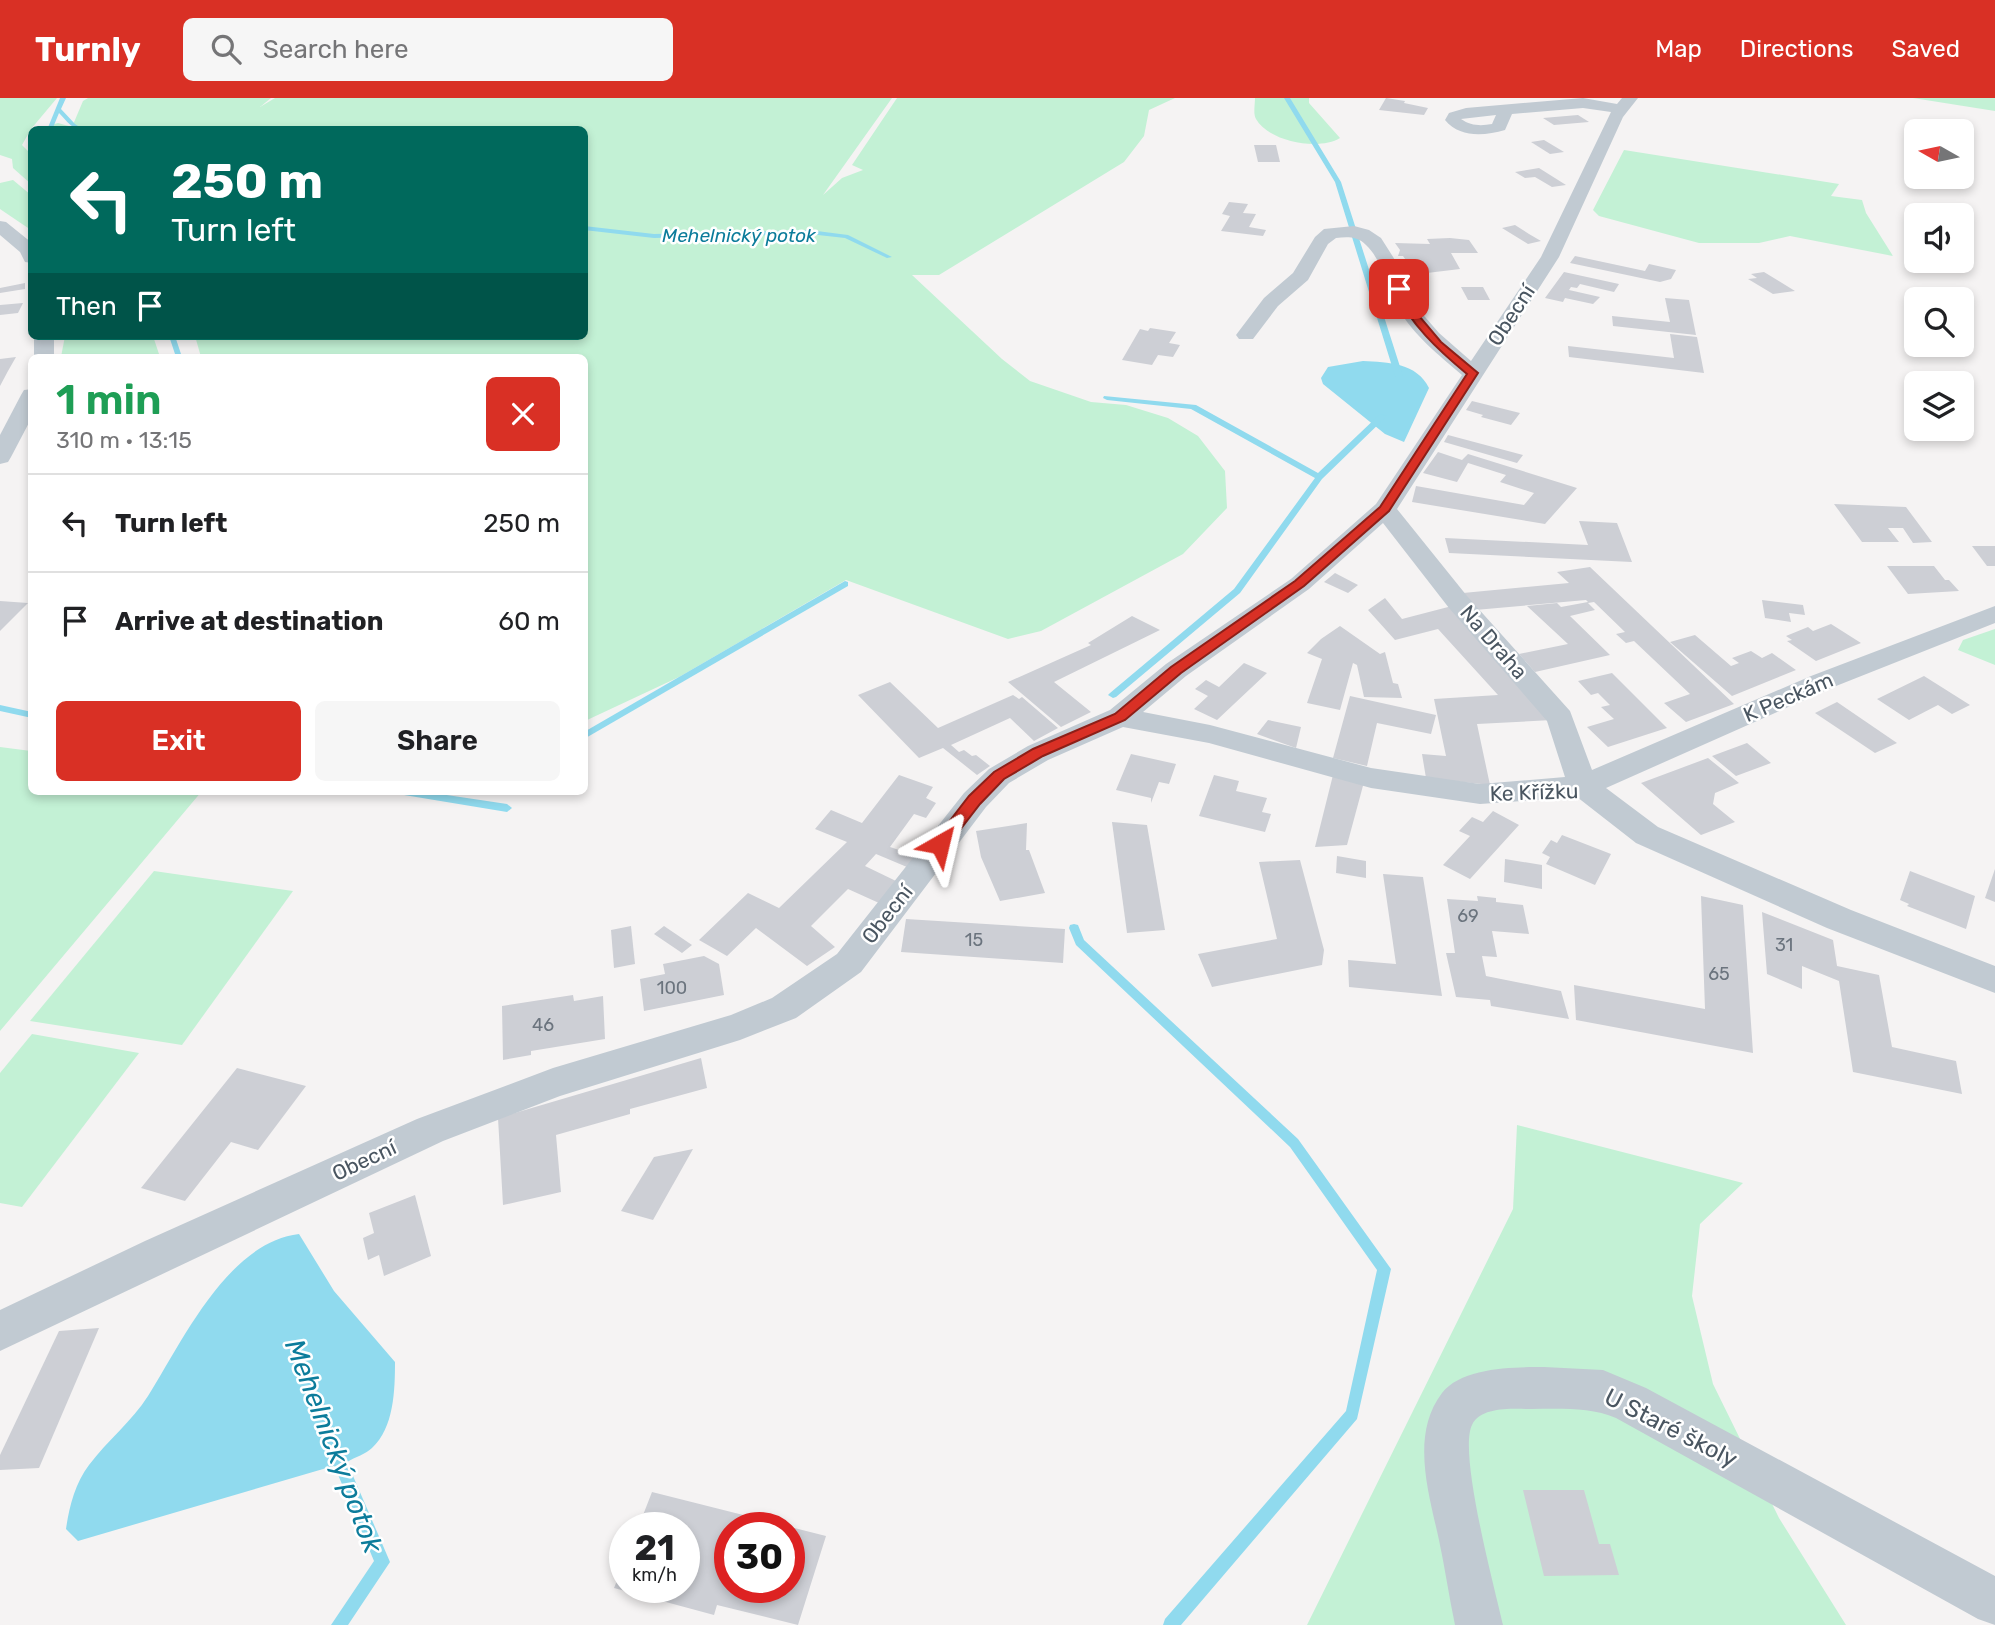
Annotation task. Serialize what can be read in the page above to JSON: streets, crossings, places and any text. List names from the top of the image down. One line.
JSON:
{"streets":{"street":["Obecní","Na Draha","K Peckám","Ke Křížku","U Staré školy"]},"crossings":[["Obecní","Na Draha"],["Obecní","Ke Křížku"],["Na Draha","K Peckám"],["Na Draha","Ke Křížku"],["K Peckám","Ke Křížku"]],"water":["Mehelnický potok"],"house_numbers":["69","15","31","65","100","46"],"north":"left","page":{"header":"Turnly","search":"Search here","nav":["Map","Directions","Saved"],"turn":["250 m","Turn left"],"then":"Then","heading":["1 min","310 m · 13:15"],"list":[{"name":"Turn left","value":"250 m"},{"name":"Arrive at destination","value":"60 m"}],"buttons":["Exit","Share"],"speed":"21 km/h","limit":"30"}}
